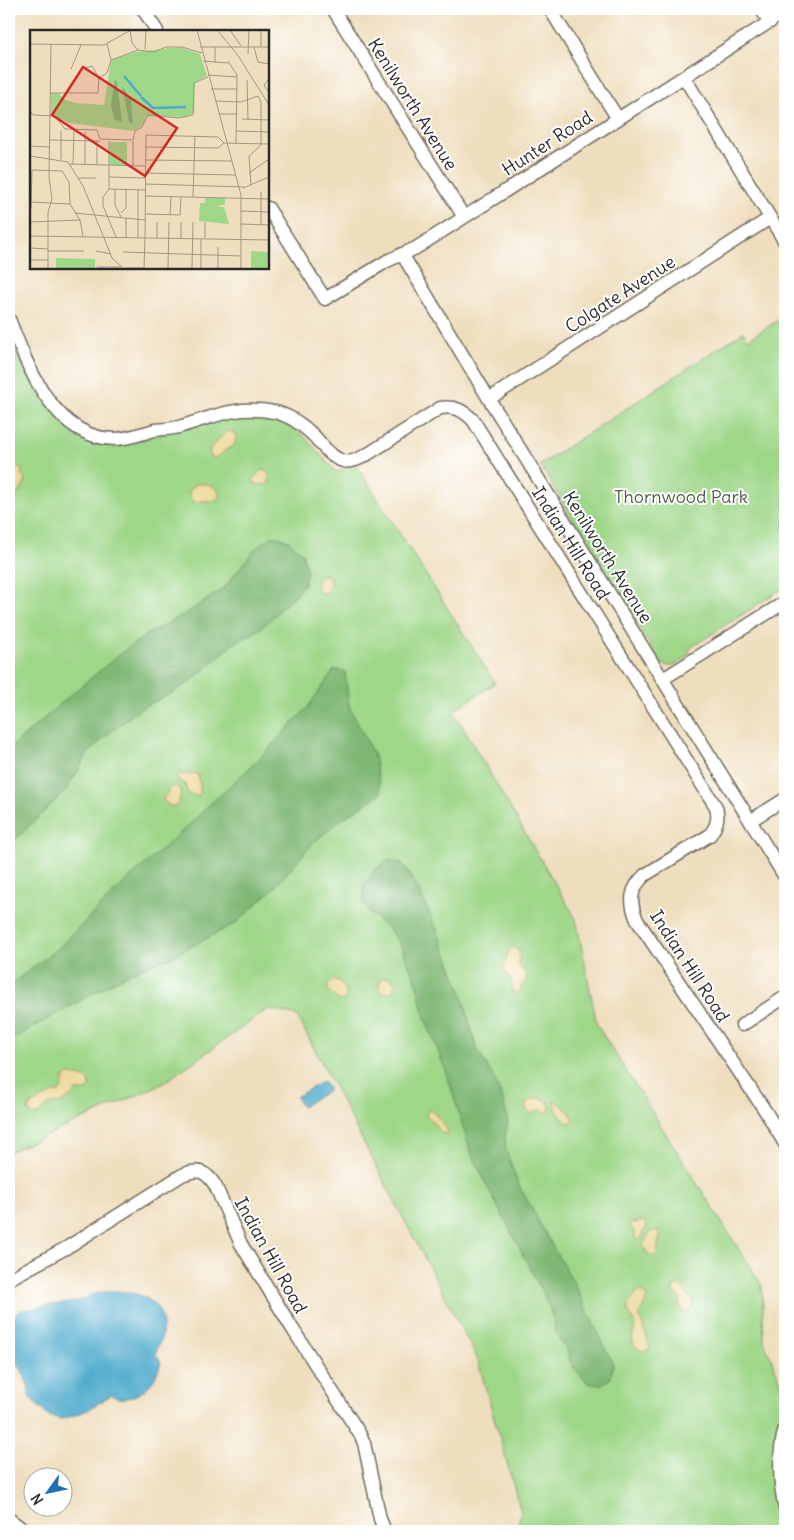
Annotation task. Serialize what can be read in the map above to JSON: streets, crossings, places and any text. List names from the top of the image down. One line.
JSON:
{"streets":{"street":["Kenilworth Avenue","Hunter Road","Colgate Avenue","Indian Hill Road"]},"crossings":[["Kenilworth Avenue","Hunter Road"],["Kenilworth Avenue","Colgate Avenue"]],"parks":["Thornwood Park"],"north":"bottom left"}
